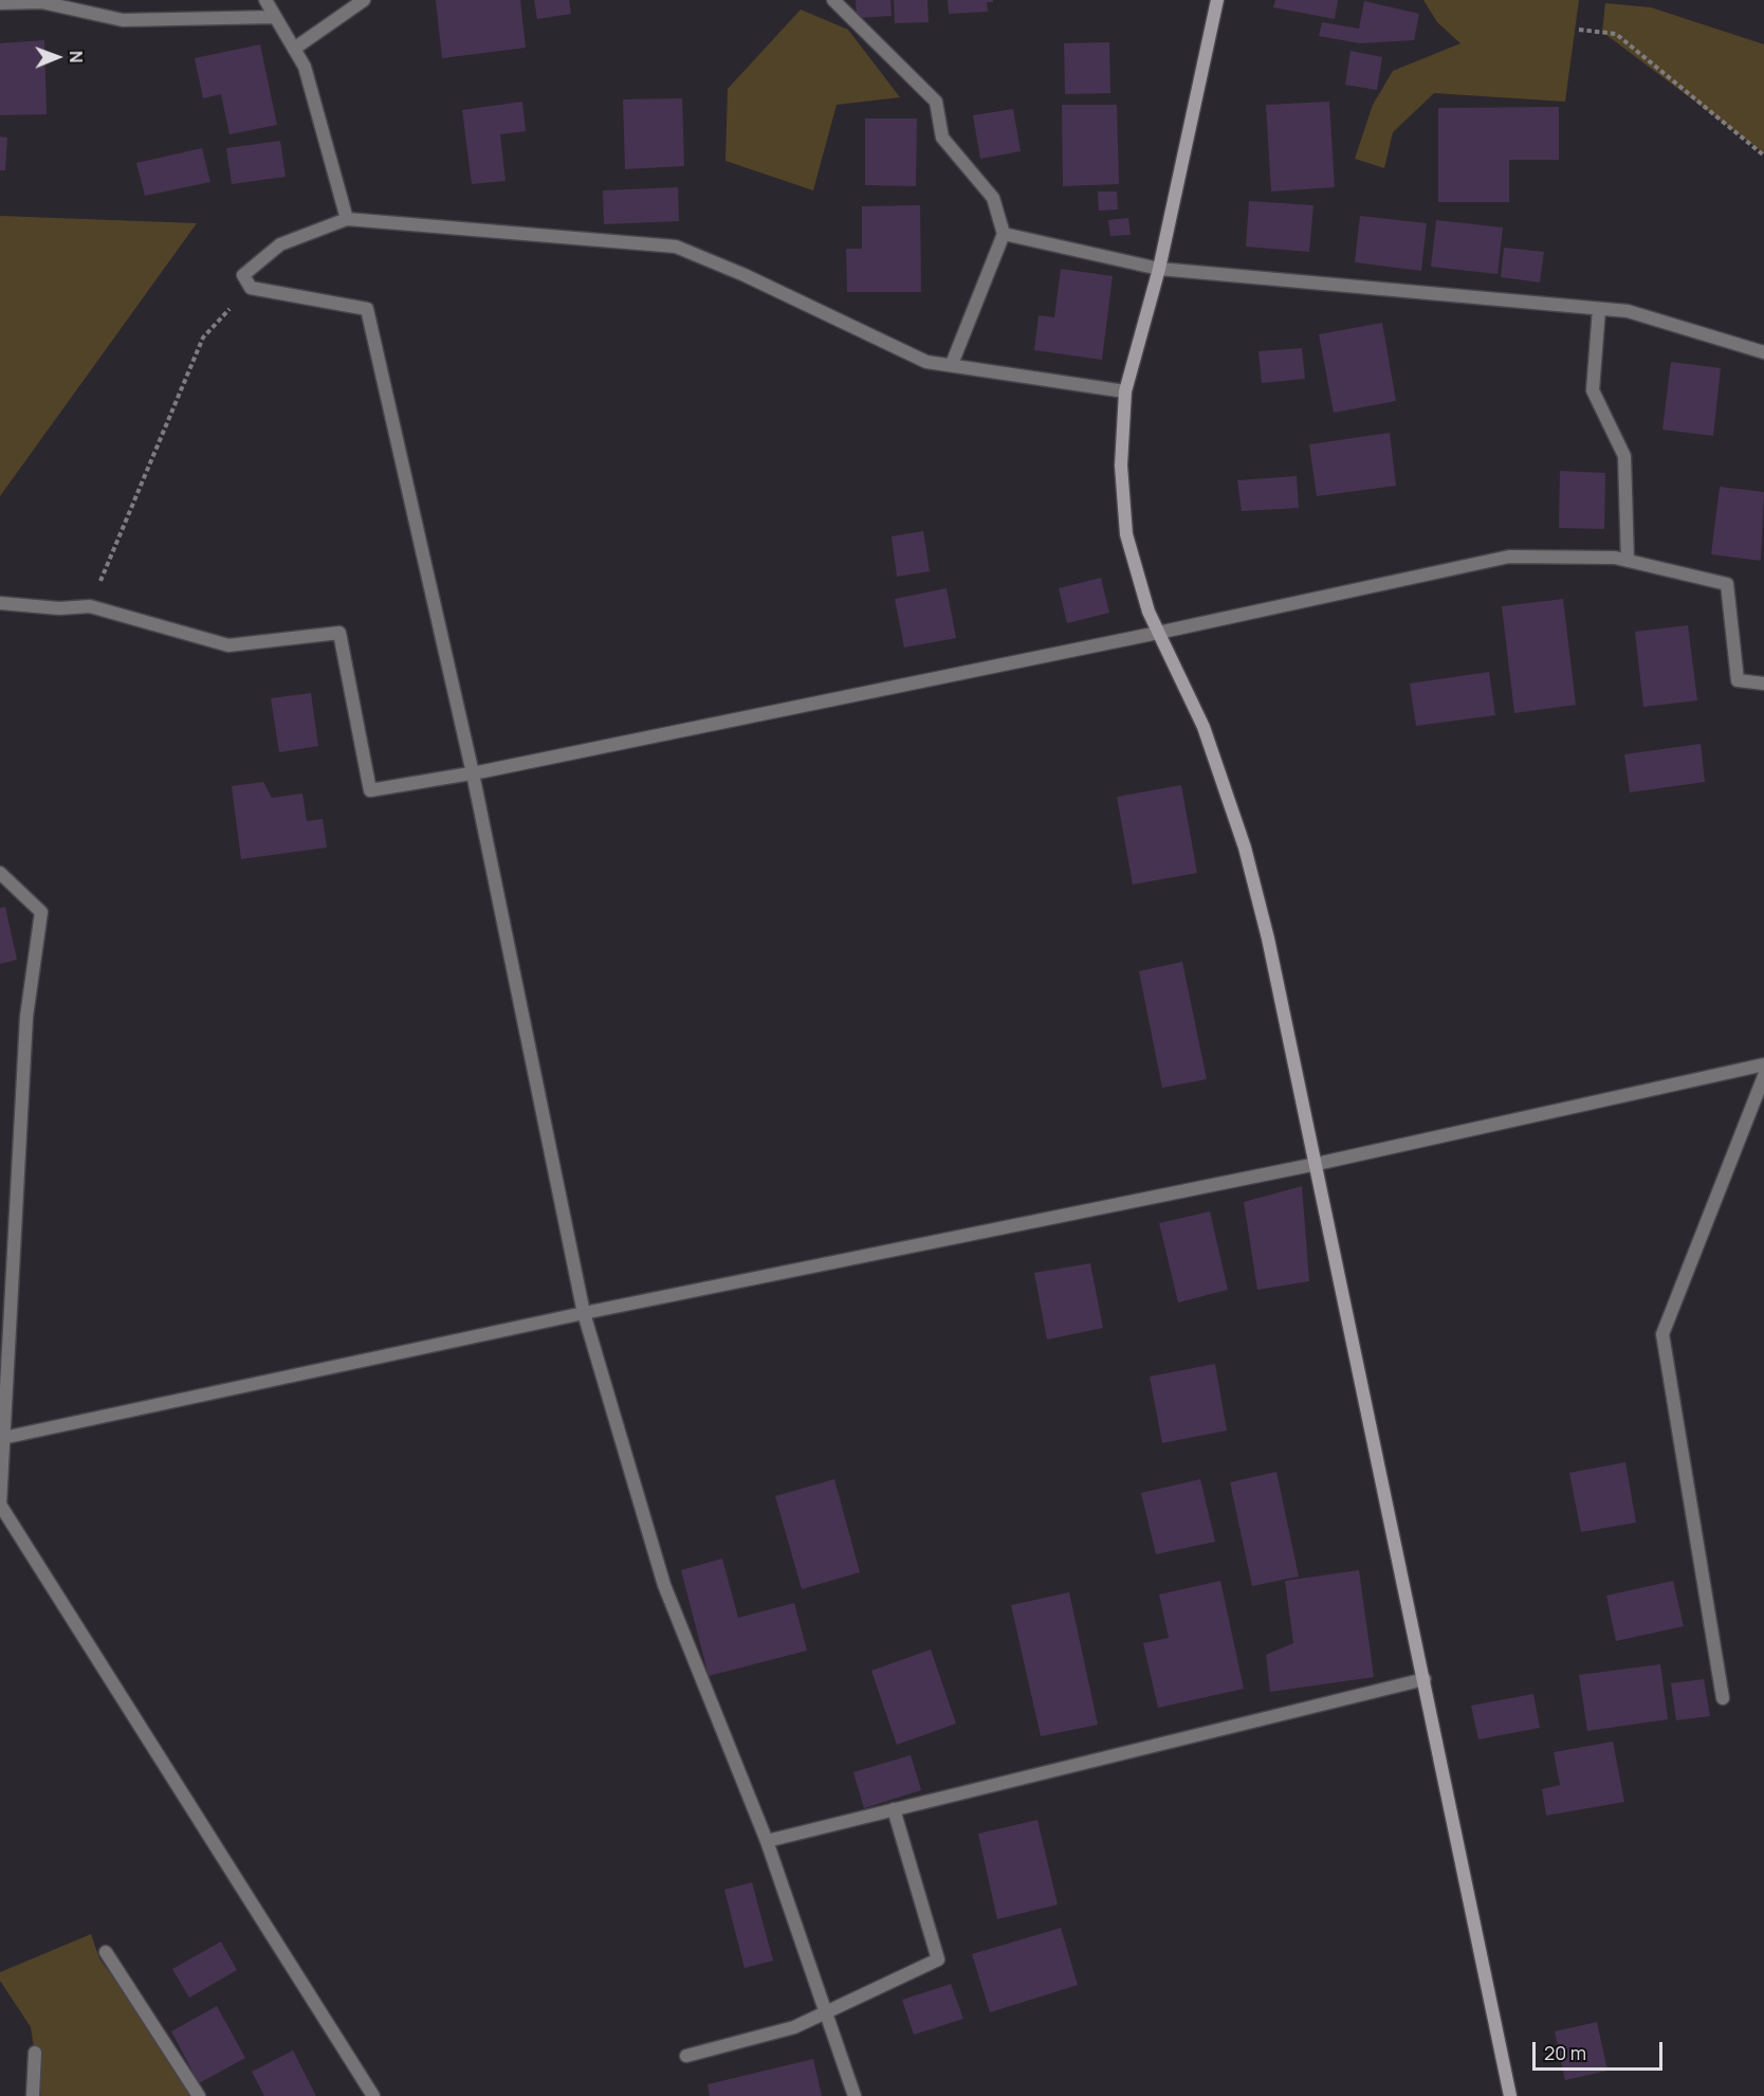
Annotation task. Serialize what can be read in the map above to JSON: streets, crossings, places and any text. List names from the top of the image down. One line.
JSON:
{"scale_bar":"20 m","north":"right"}
